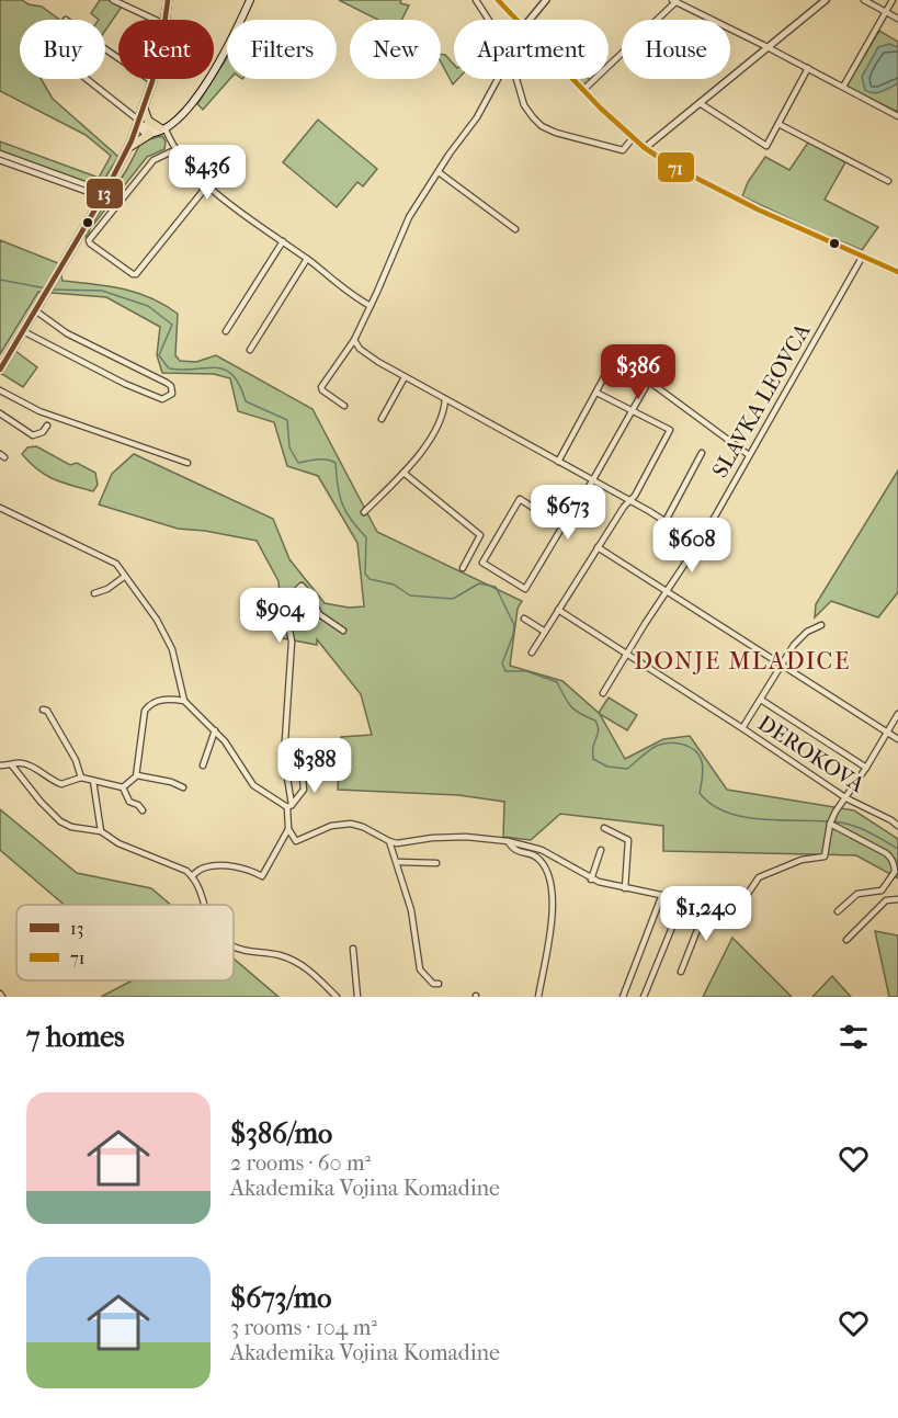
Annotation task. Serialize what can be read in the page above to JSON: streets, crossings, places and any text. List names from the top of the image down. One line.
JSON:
{"streets":{"street":["SLAVKA LEOVCA","DEROKOVA"]},"crossings":[["SLAVKA LEOVCA","DEROKOVA"]],"districts":["DONJE MLADICE"],"lines":["transit line 13","transit line 71"],"legend":["13","71"],"page":{"chip":["Buy","Rent","Filters","New","Apartment","House"],"price":["$436","$386","$673","$608","$904","$388","$1,240"],"heading":"7 homes","list":[{"name":"$386/mo","note":"2 rooms · 60 m² · Akademika Vojina Komadine"},{"name":"$673/mo","note":"3 rooms · 104 m² · Akademika Vojina Komadine"}]}}
